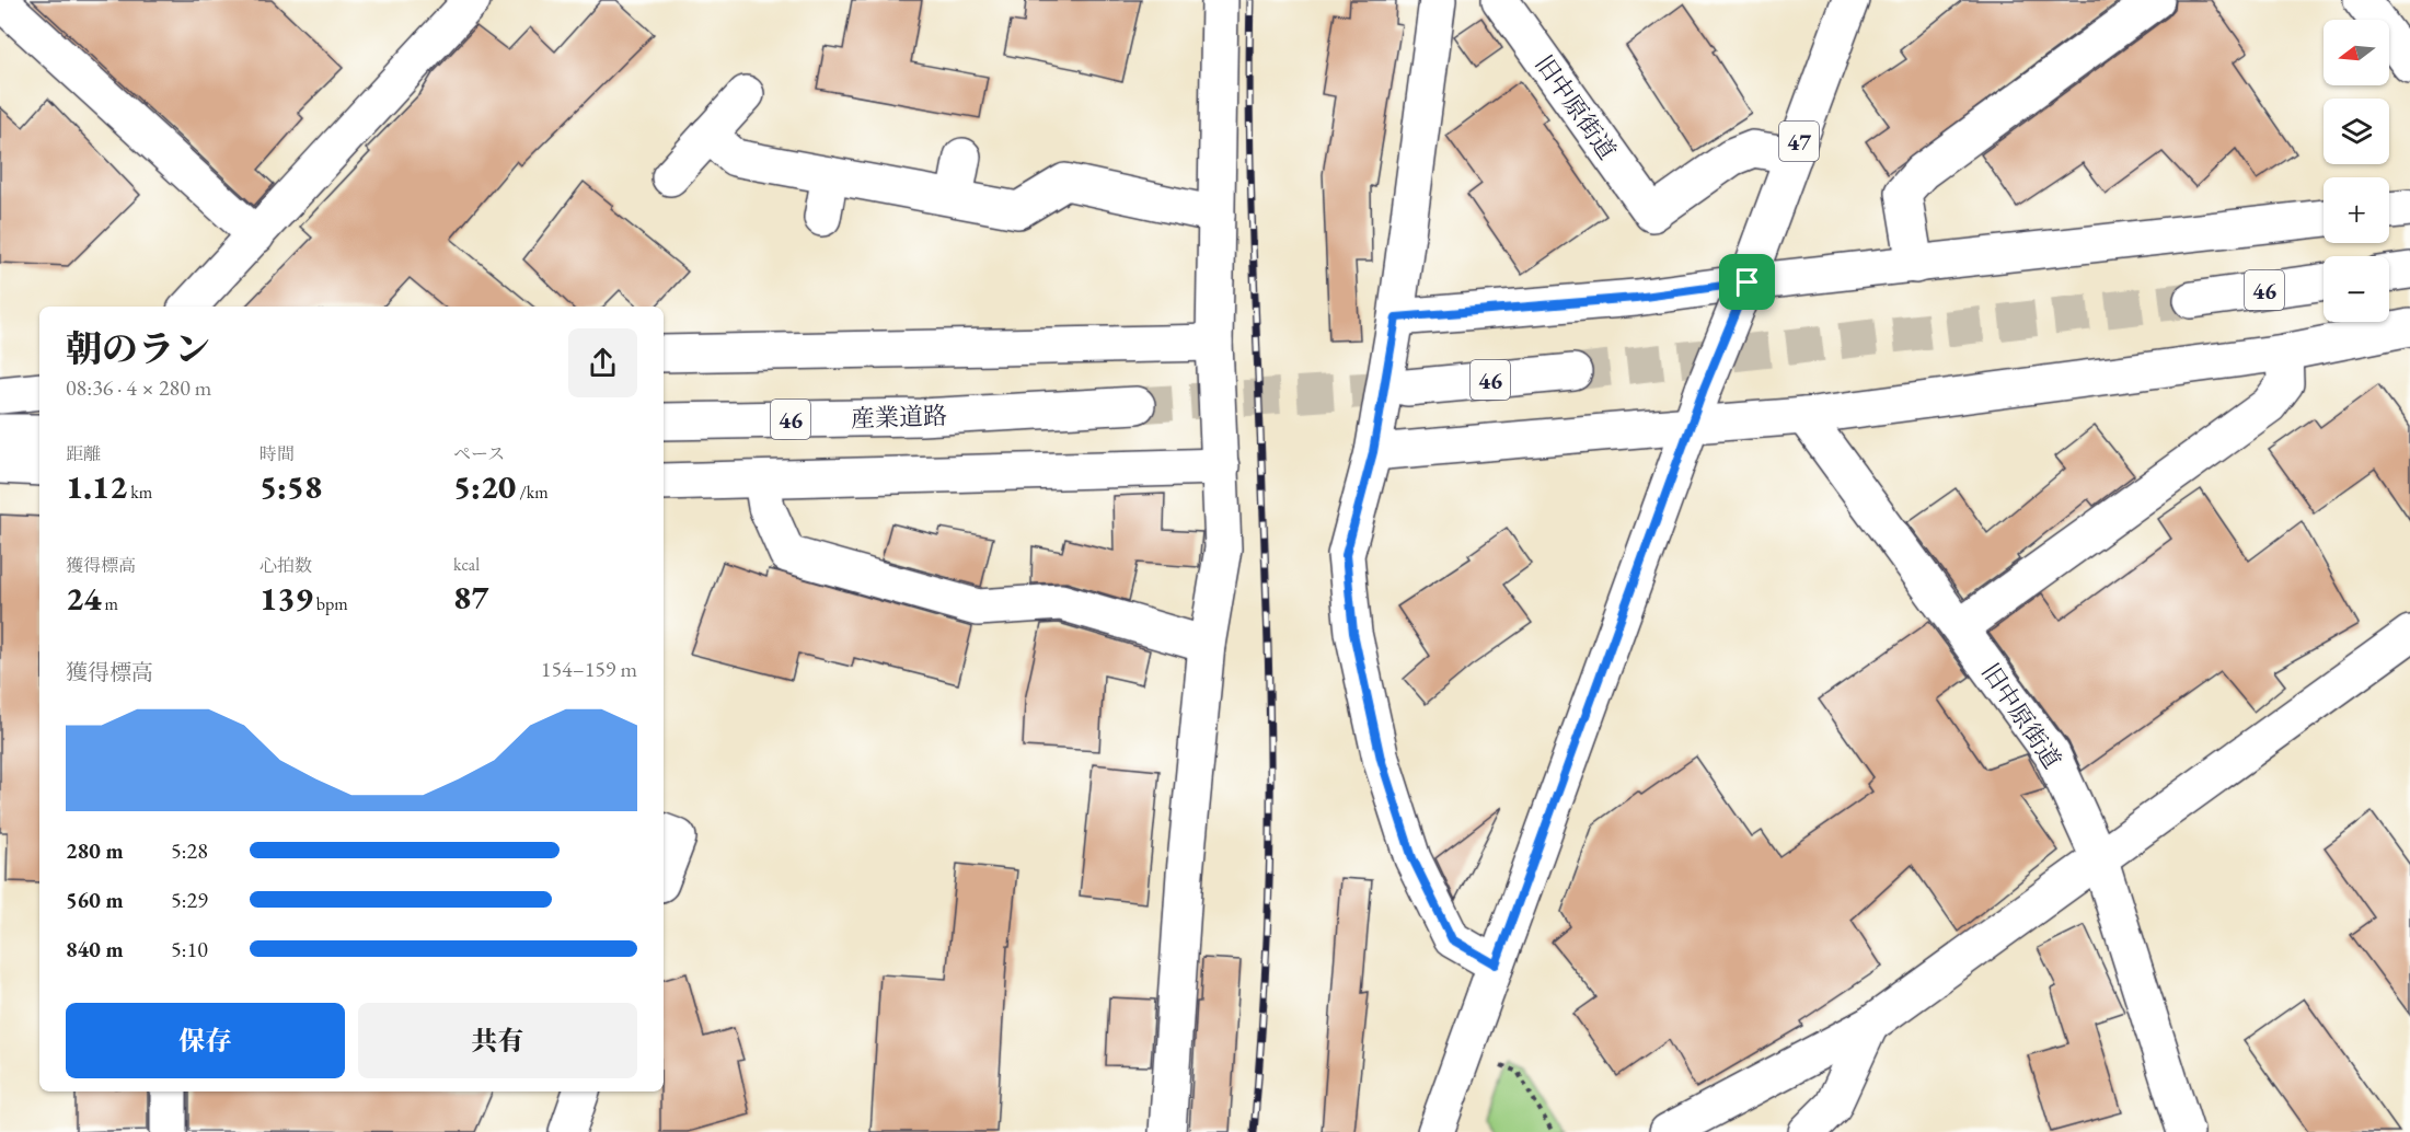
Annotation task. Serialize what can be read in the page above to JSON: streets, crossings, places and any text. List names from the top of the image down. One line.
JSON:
{"streets":{"street":["旧中原街道","47","46","産業道路"]},"crossings":[["旧中原街道","47"]],"north":"left","page":{"map_buttons":["+","−"],"heading":["朝のラン","08:36 · 4 × 280 m"],"stats":[["距離","1.12 km"],["時間","5:58"],["ペース","5:20 /km"],["獲得標高","24 m"],["心拍数","139 bpm"],["kcal","87"]],"chart":["獲得標高","154–159 m"],"list":[{"name":"280 m","note":"5:28"},{"name":"560 m","note":"5:29"},{"name":"840 m","note":"5:10"}],"buttons":["保存","共有"]}}
